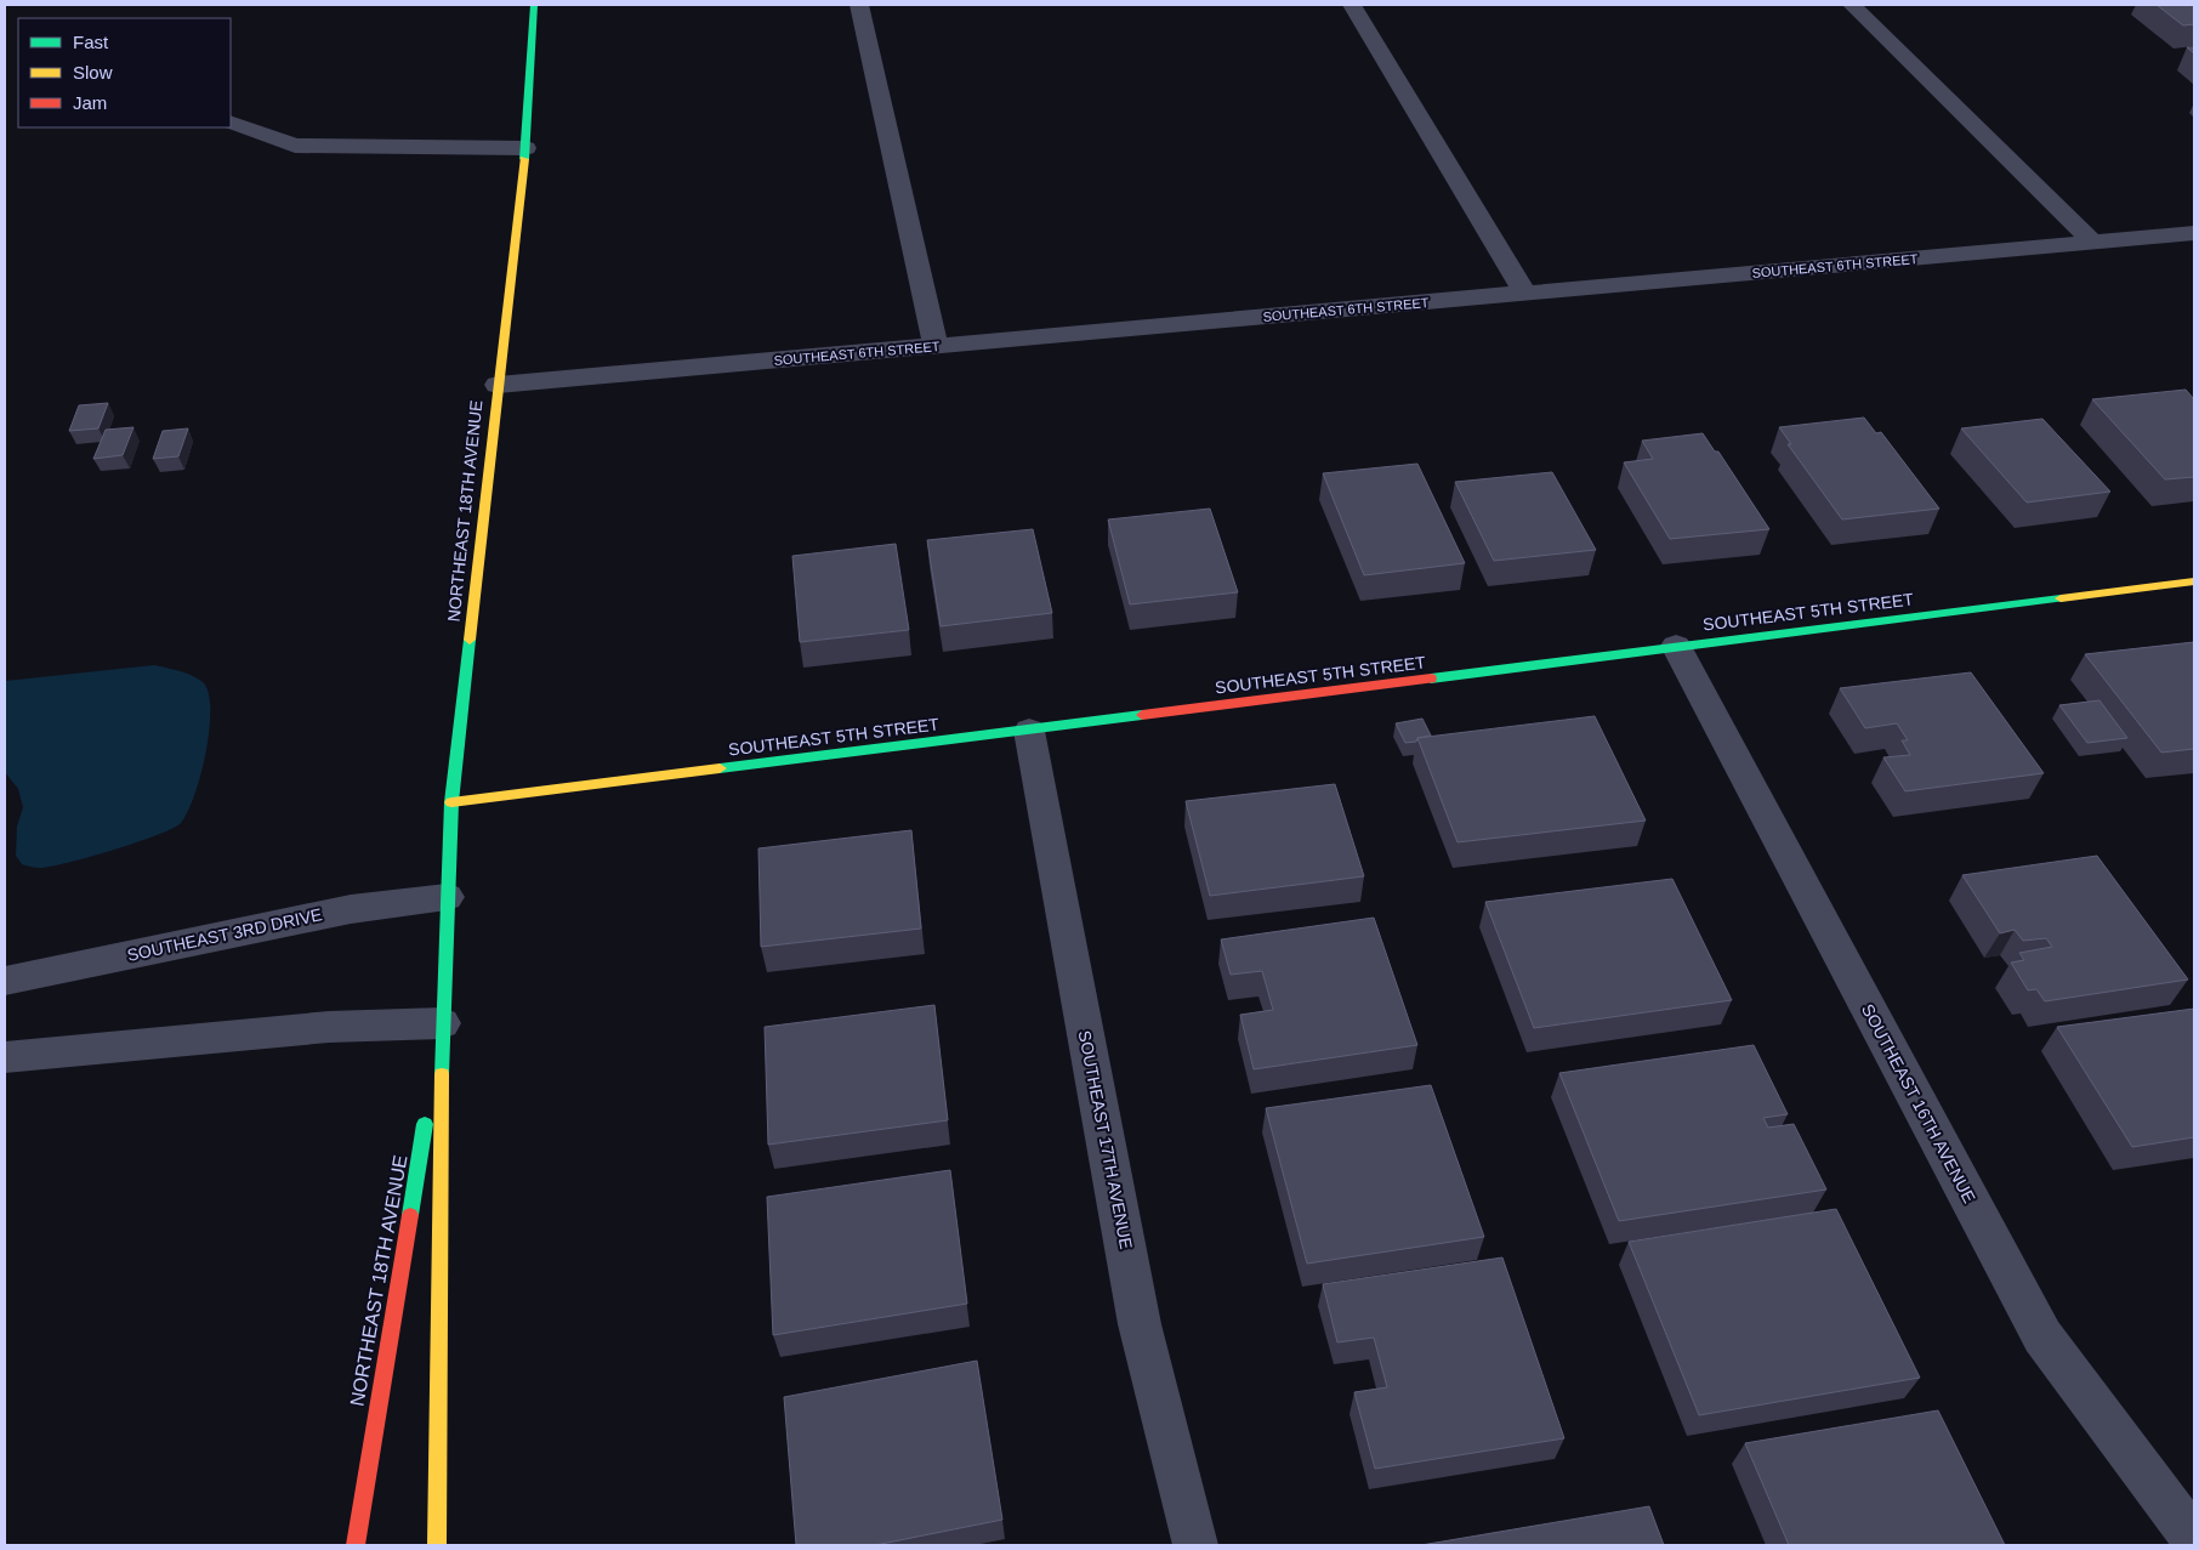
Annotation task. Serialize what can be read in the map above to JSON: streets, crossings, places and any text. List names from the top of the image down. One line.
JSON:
{"streets":{"street":["SOUTHEAST 6TH STREET","NORTHEAST 18TH AVENUE","SOUTHEAST 5TH STREET","SOUTHEAST 3RD DRIVE","SOUTHEAST 16TH AVENUE","SOUTHEAST 17TH AVENUE"]},"crossings":[["SOUTHEAST 6TH STREET","NORTHEAST 18TH AVENUE"],["NORTHEAST 18TH AVENUE","SOUTHEAST 5TH STREET"],["NORTHEAST 18TH AVENUE","SOUTHEAST 3RD DRIVE"],["SOUTHEAST 5TH STREET","SOUTHEAST 16TH AVENUE"],["SOUTHEAST 5TH STREET","SOUTHEAST 17TH AVENUE"]],"legend":["Fast","Slow","Jam"]}
